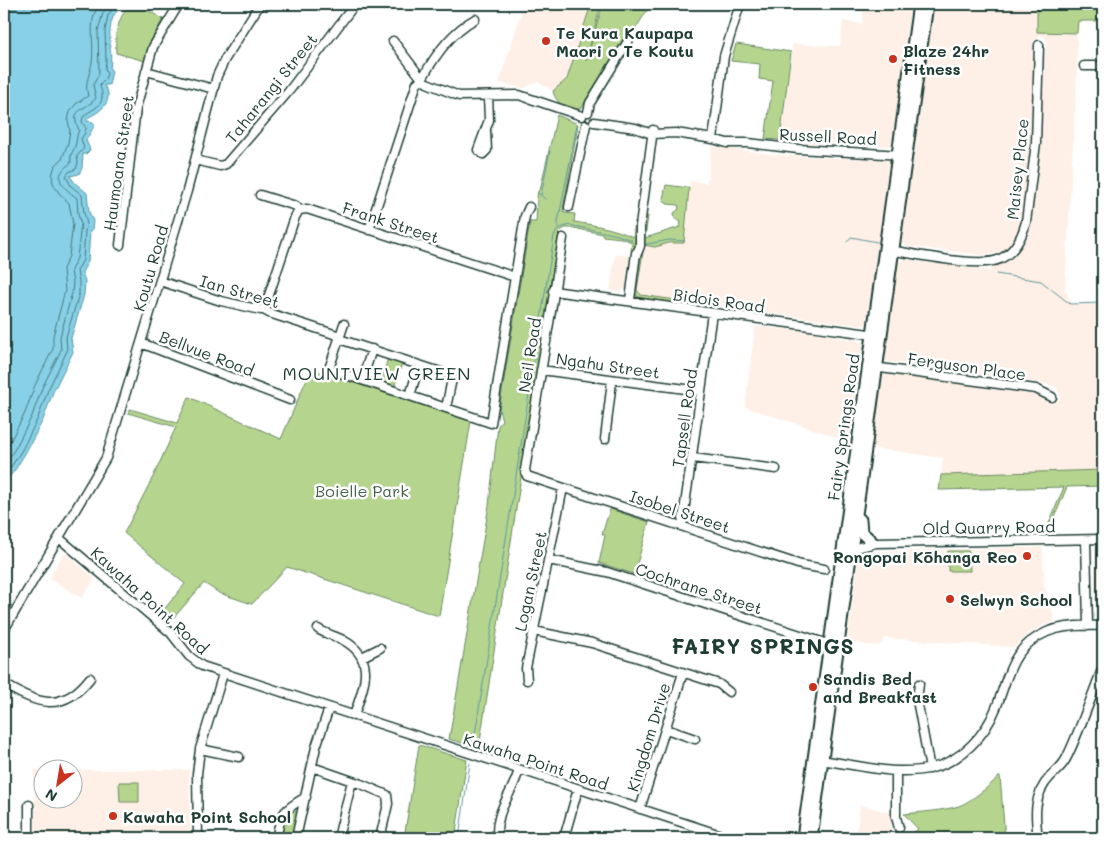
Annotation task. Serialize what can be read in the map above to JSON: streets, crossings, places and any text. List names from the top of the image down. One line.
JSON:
{"streets":{"highway":["Fairy Springs Road"],"street":["Taharangi Street","Russell Road","Haumoana Street","Maisey Place","Frank Street","Koutu Road","Ian Street","Bidois Road","Bellvue Road","Neil Road","Ngahu Street","Ferguson Place","Tapsell Road","Isobel Street","Old Quarry Road","Logan Street","Cochrane Street","Kawaha Point Road","Kingdom Drive"]},"crossings":[["Taharangi Street","Koutu Road"],["Russell Road","Fairy Springs Road"],["Maisey Place","Fairy Springs Road"],["Koutu Road","Ian Street"],["Koutu Road","Bellvue Road"],["Koutu Road","Kawaha Point Road"],["Bidois Road","Neil Road"],["Bidois Road","Tapsell Road"],["Bidois Road","Fairy Springs Road"],["Neil Road","Ngahu Street"],["Neil Road","Isobel Street"],["Ngahu Street","Tapsell Road"],["Ferguson Place","Fairy Springs Road"],["Tapsell Road","Isobel Street"],["Fairy Springs Road","Old Quarry Road"],["Fairy Springs Road","Cochrane Street"],["Isobel Street","Logan Street"],["Logan Street","Cochrane Street"],["Kawaha Point Road","Kingdom Drive"]],"districts":["MOUNTVIEW GREEN","FAIRY SPRINGS"],"parks":["Boielle Park"],"places":["Te Kura Kaupapa Maori o Te Koutu","Blaze 24hr Fitness","Rongopai Kōhanga Reo","Selwyn School","Sandis Bed and Breakfast","Kawaha Point School"],"north":"bottom left"}
